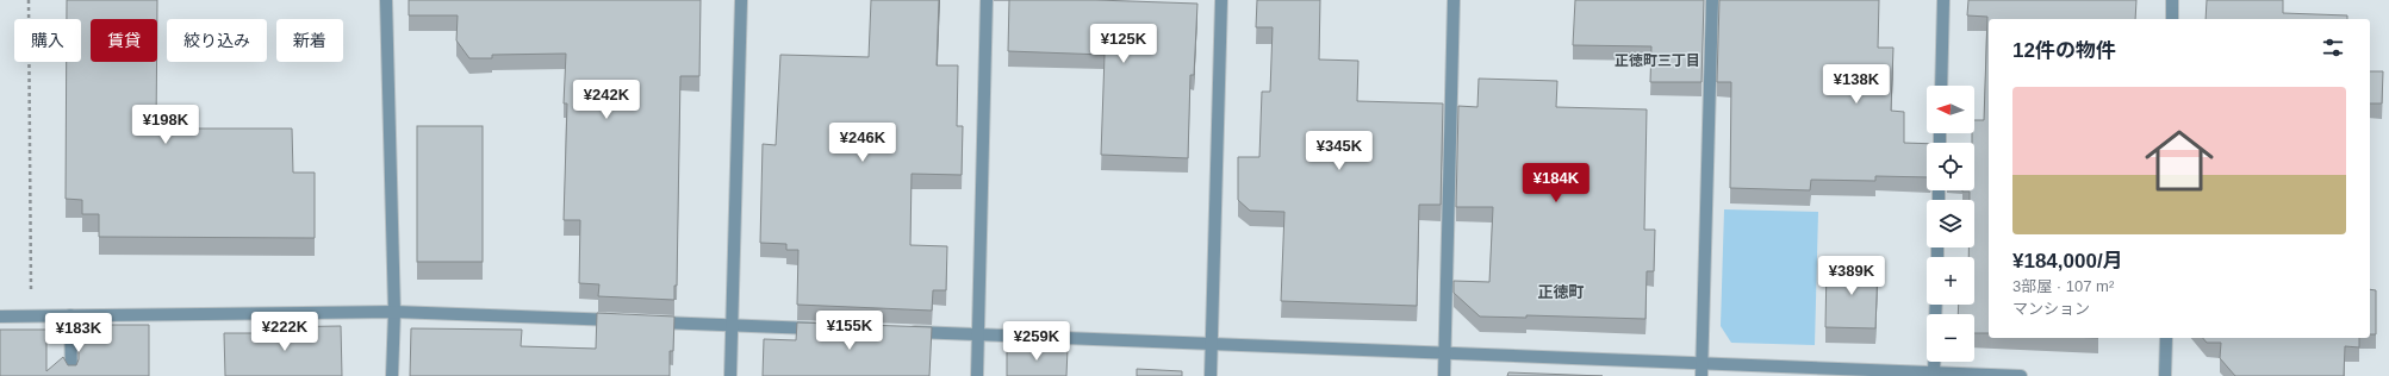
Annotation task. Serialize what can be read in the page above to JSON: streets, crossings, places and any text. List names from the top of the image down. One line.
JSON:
{"districts":["正徳町三丁目","正徳町"],"north":"left","page":{"chip":["購入","賃貸","絞り込み","新着"],"heading":"12件の物件","price":["¥125K","¥138K","¥242K","¥198K","¥246K","¥345K","¥184K","¥389K","¥155K","¥222K","¥183K","¥259K"],"list":[{"name":"¥184,000/月","note":"3部屋 · 107 m² · マンション"}],"map_buttons":["+","−"]}}
